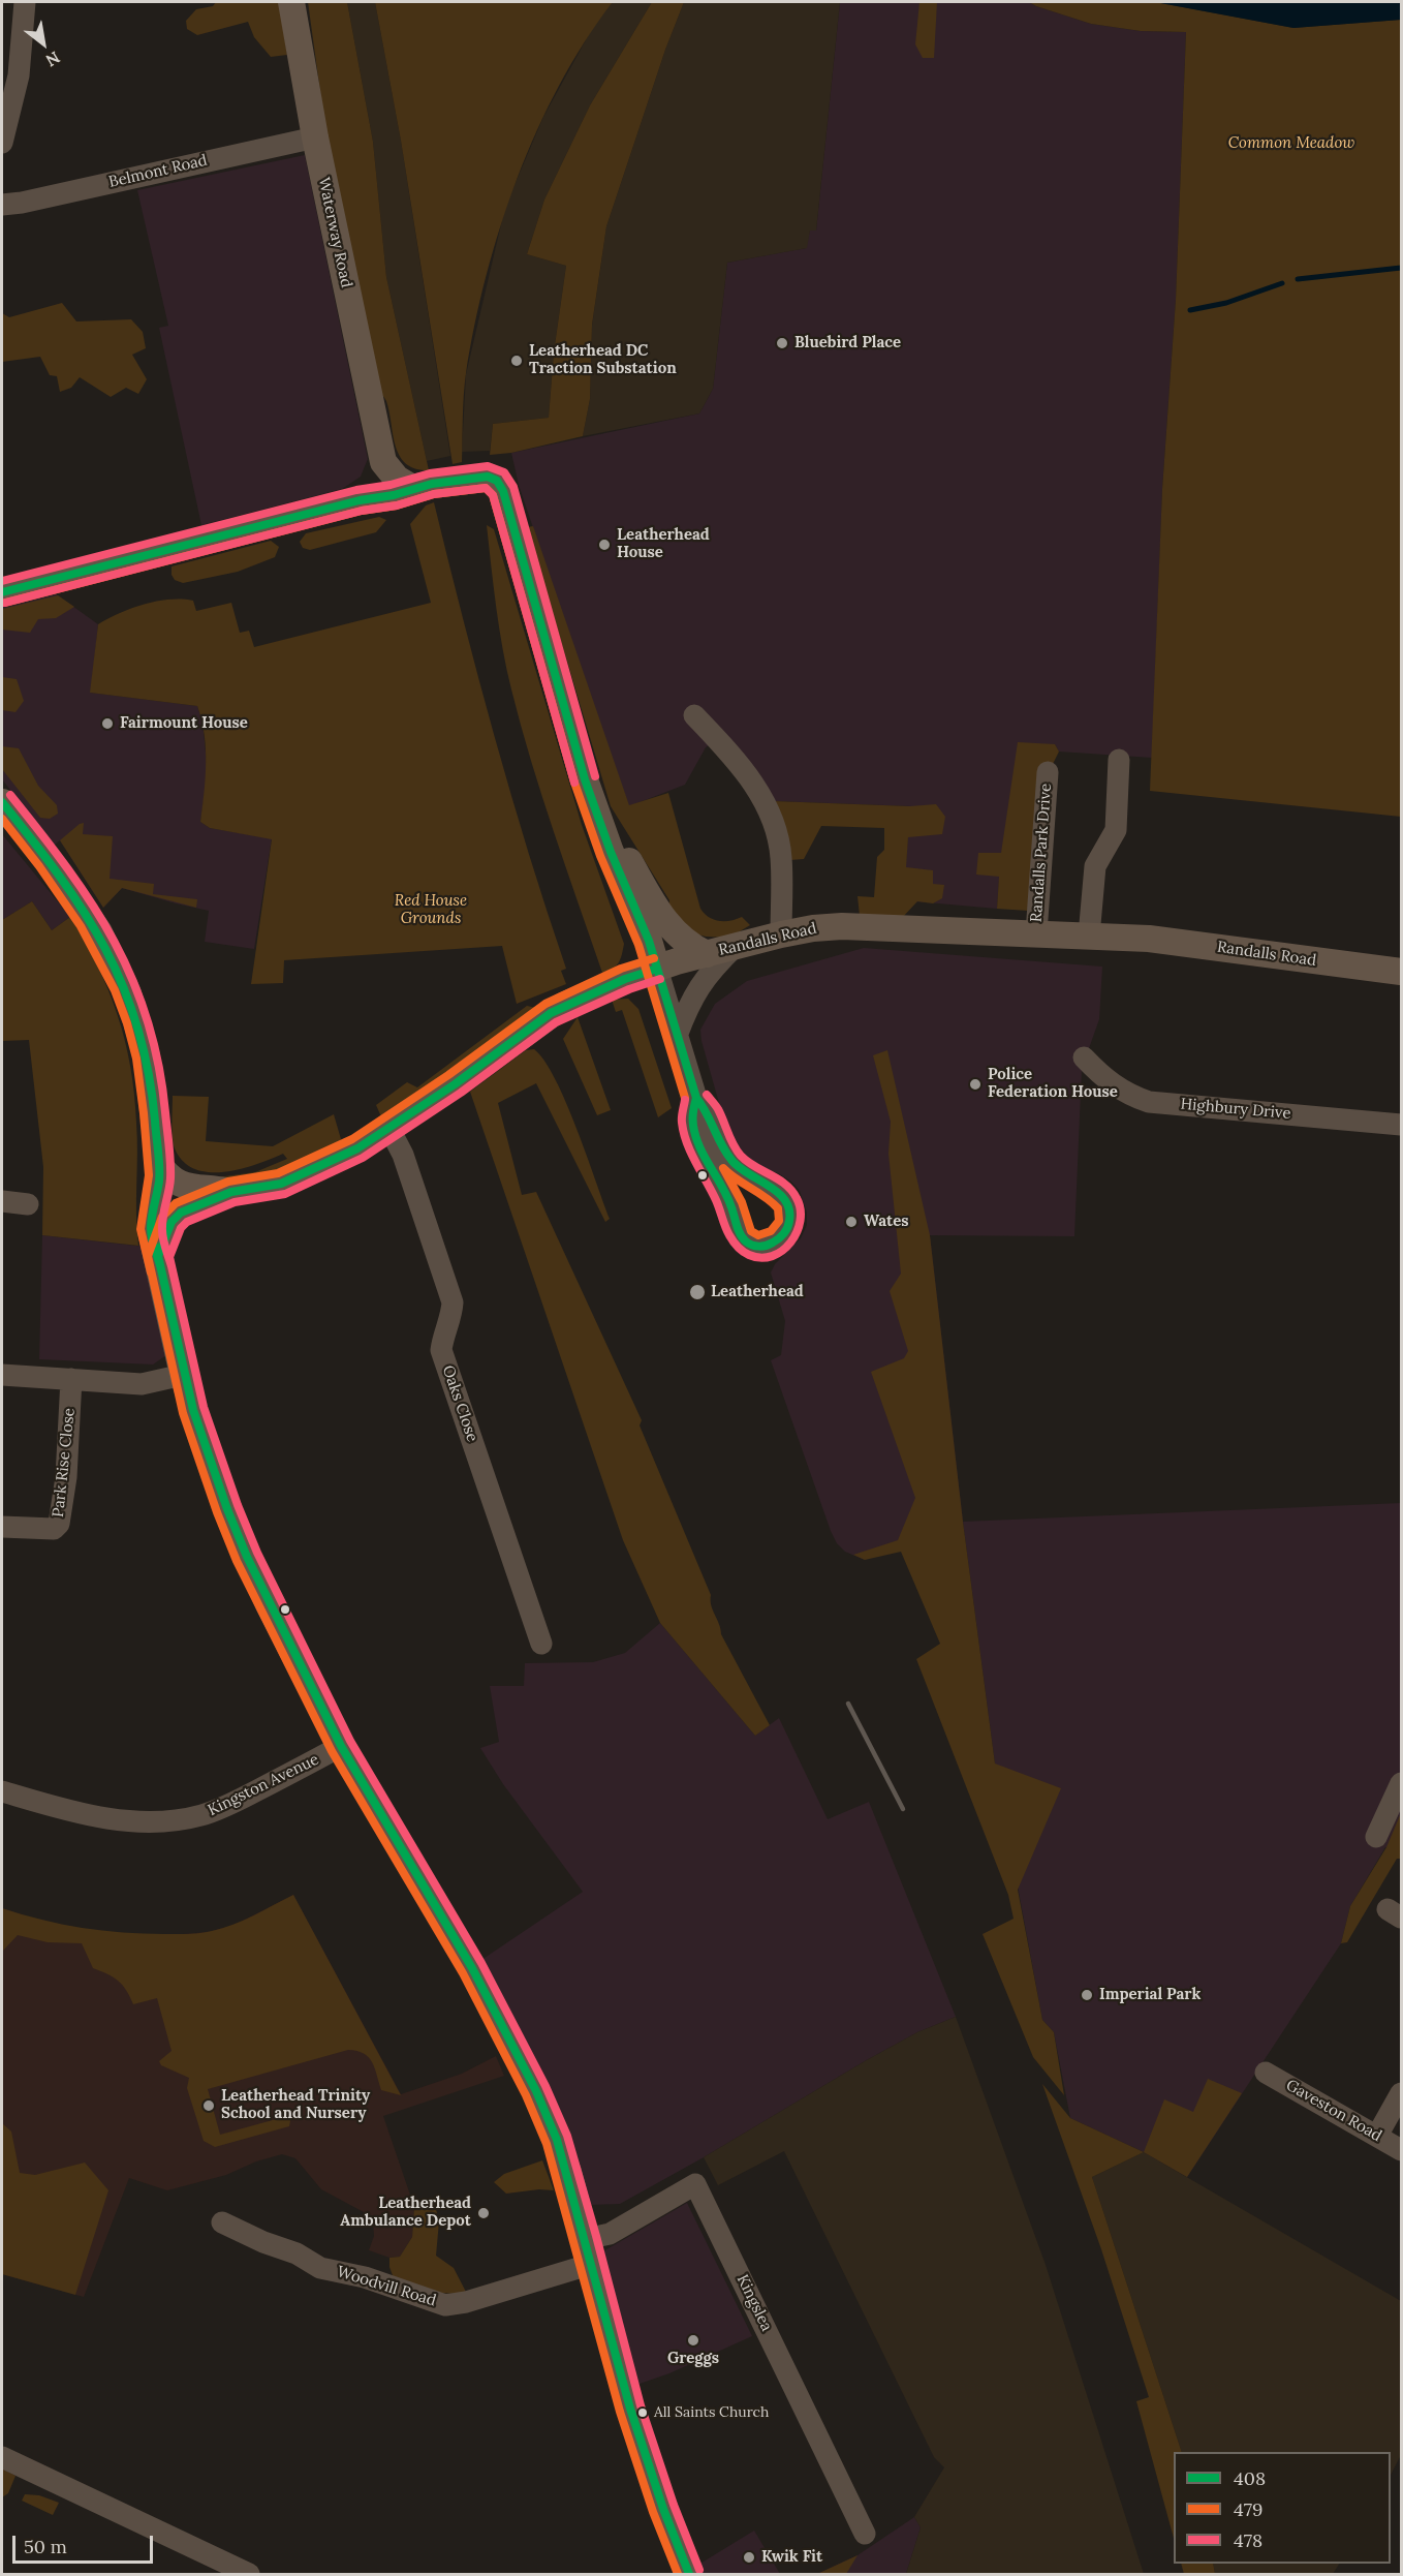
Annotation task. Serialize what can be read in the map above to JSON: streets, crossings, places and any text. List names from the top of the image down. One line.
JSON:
{"streets":{"main road":["Waterway Road","Randalls Road"],"street":["Belmont Road","Randalls Park Drive","Highbury Drive","Oaks Close","Park Rise Close","Kingston Avenue","Gaveston Road","Woodvill Road","Kingslea"]},"crossings":[["Belmont Road","Waterway Road"],["Randalls Park Drive","Randalls Road"],["Randalls Road","Oaks Close"],["Woodvill Road","Kingslea"]],"parks":["Common Meadow","Red House Grounds"],"places":["Bluebird Place","Leatherhead DC Traction Substation","Leatherhead House","Fairmount House","Police Federation House","Wates","Leatherhead","Imperial Park","Leatherhead Trinity School and Nursery","Leatherhead Ambulance Depot","Greggs","All Saints Church","Kwik Fit"],"lines":["transit line 478","transit line 408","transit line 479"],"legend":["408","479","478"],"scale_bar":"50 m","north":"bottom right"}
